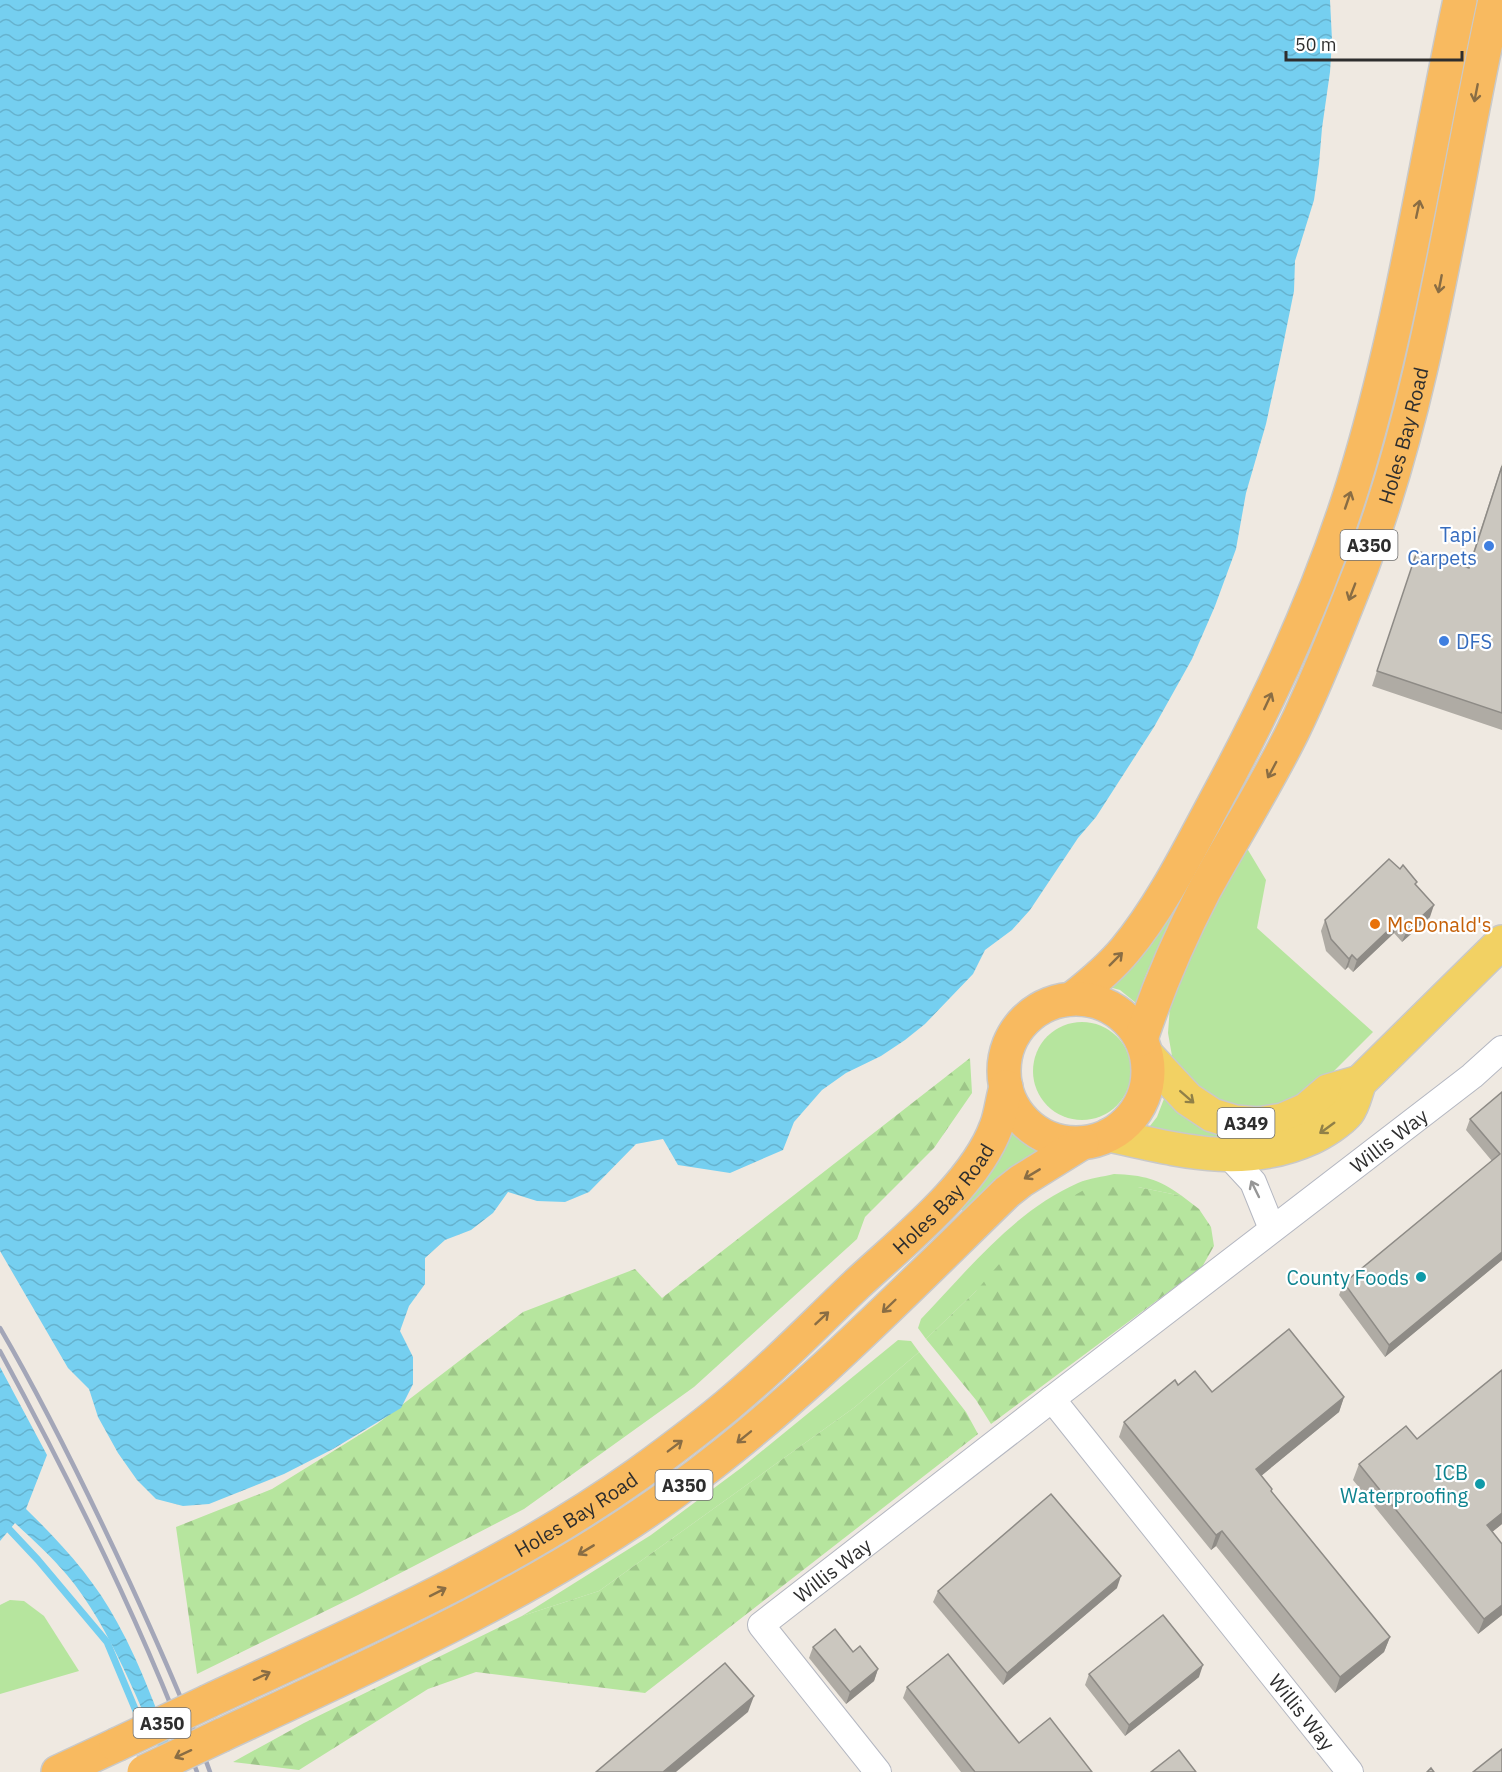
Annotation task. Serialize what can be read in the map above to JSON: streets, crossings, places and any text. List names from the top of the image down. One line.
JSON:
{"streets":{"highway":["Holes Bay Road","A350"],"main road":["A349"],"street":["Willis Way"]},"crossings":[["Holes Bay Road","A349"]],"places":["Tapi Carpets","DFS","McDonald's","County Foods","ICB Waterproofing"],"scale_bar":"50 m"}
